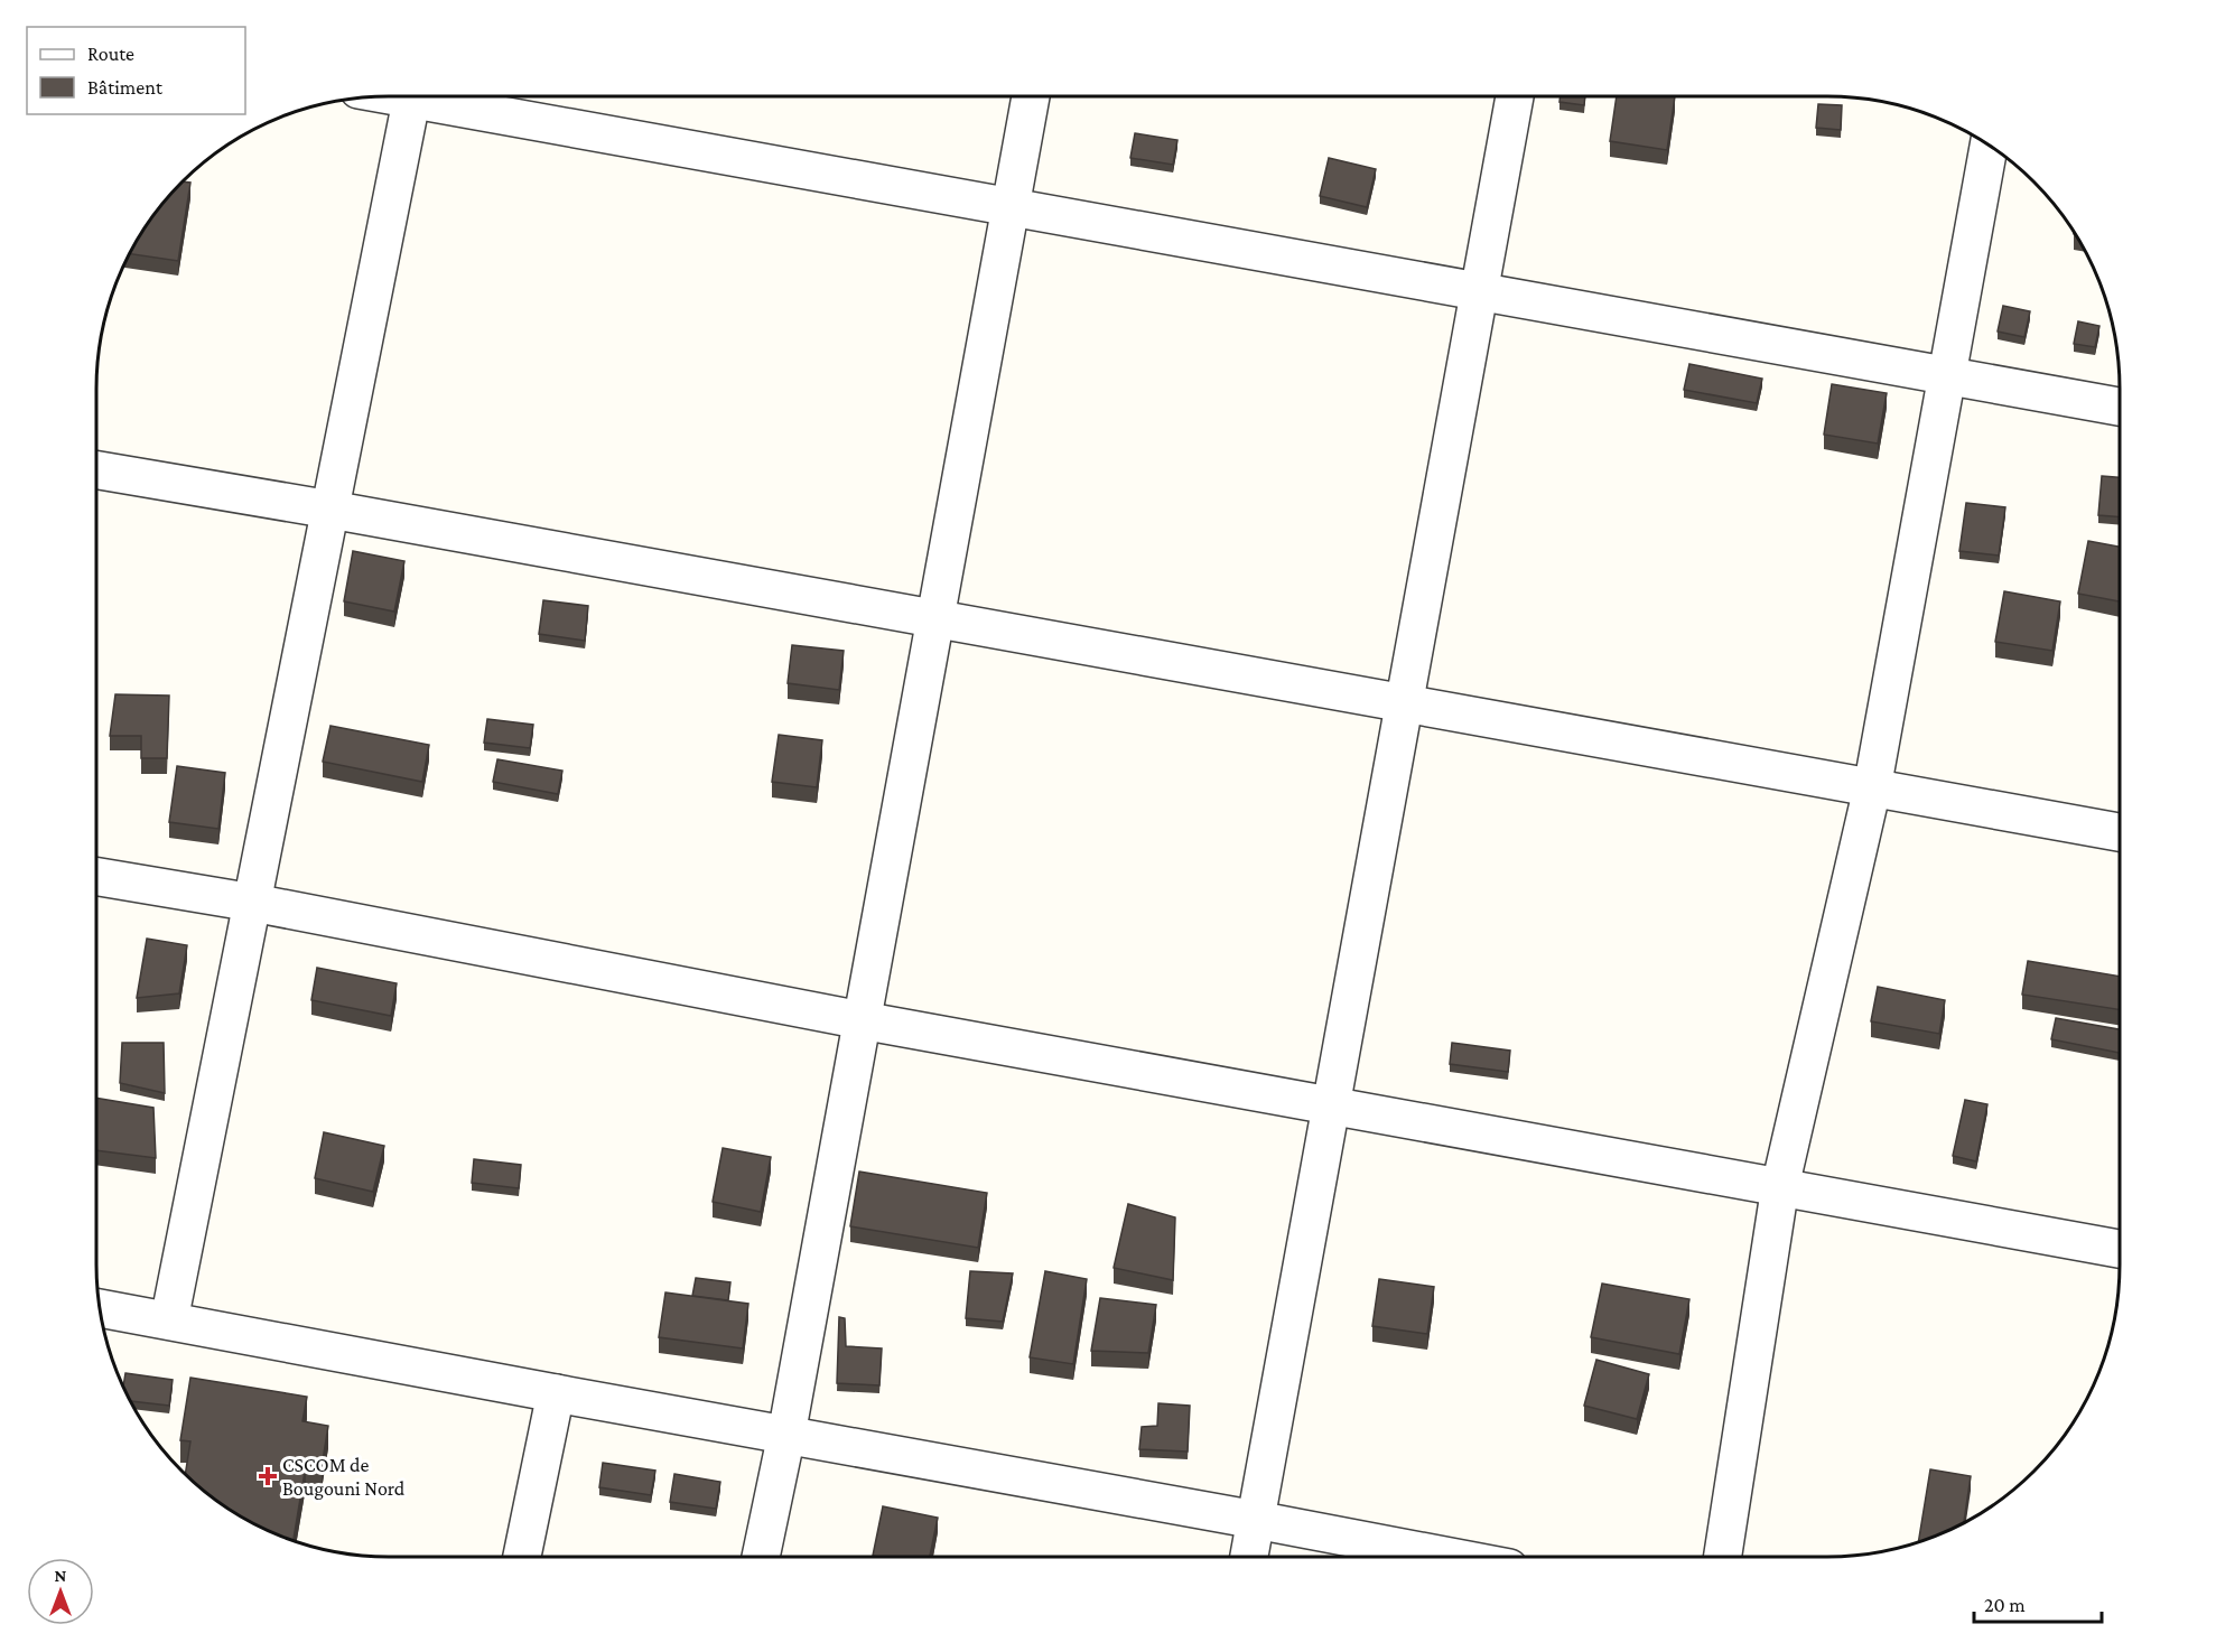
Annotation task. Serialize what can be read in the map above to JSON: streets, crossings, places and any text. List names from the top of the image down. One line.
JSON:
{"places":{"health":["CSCOM de Bougouni Nord"]},"legend":["Route","Bâtiment"],"scale_bar":"20 m","north":"top"}
